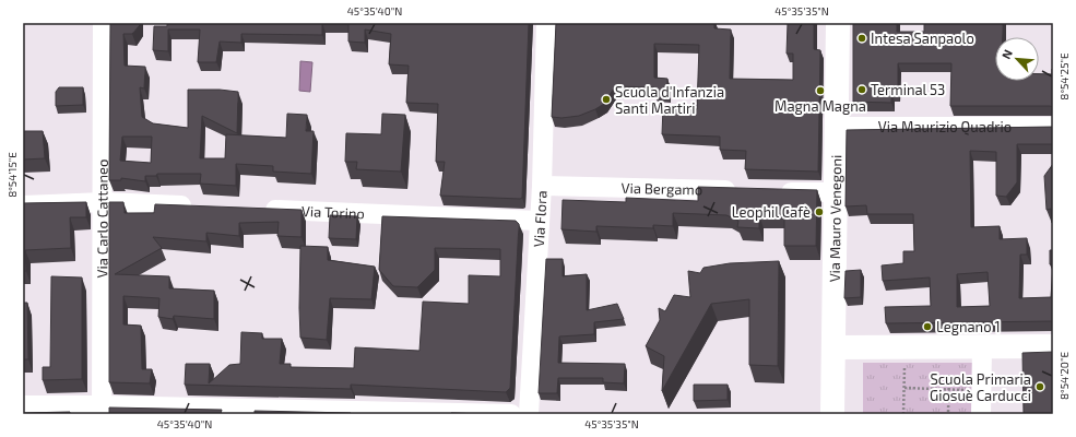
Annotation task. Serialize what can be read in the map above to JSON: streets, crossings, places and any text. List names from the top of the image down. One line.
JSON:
{"streets":{"street":["Via Maurizio Quadrio","Via Bergamo","Via Torino","Via Carlo Cattaneo","Via Flora","Via Mauro Venegoni"]},"crossings":[["Via Maurizio Quadrio","Via Mauro Venegoni"],["Via Bergamo","Via Flora"],["Via Torino","Via Flora"]],"places":["Intesa Sanpaolo","Terminal 53","Magna Magna","Scuola d'Infanzia Santi Martiri","Leophil Cafè","Legnano 1","Scuola Primaria Giosuè Carducci"],"north":"top left","coordinates":["45°35'40\"N","45°35'35\"N","8°54'25\"E","8°54'15\"E","8°54'20\"E"]}
